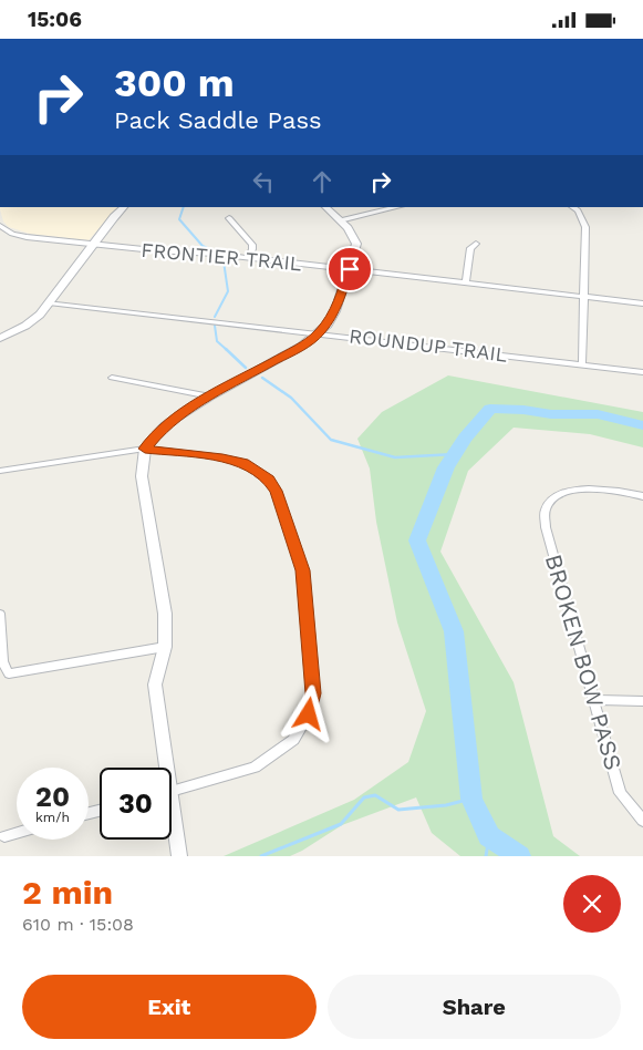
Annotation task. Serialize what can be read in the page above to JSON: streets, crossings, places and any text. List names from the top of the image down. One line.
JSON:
{"streets":{"street":["FRONTIER TRAIL","ROUNDUP TRAIL","BROKEN BOW PASS"]},"page":{"status":"15:06","turn":["300 m","Pack Saddle Pass"],"speed":"20 km/h","limit":"30","heading":["2 min","610 m · 15:08"],"buttons":["Exit","Share"]}}
